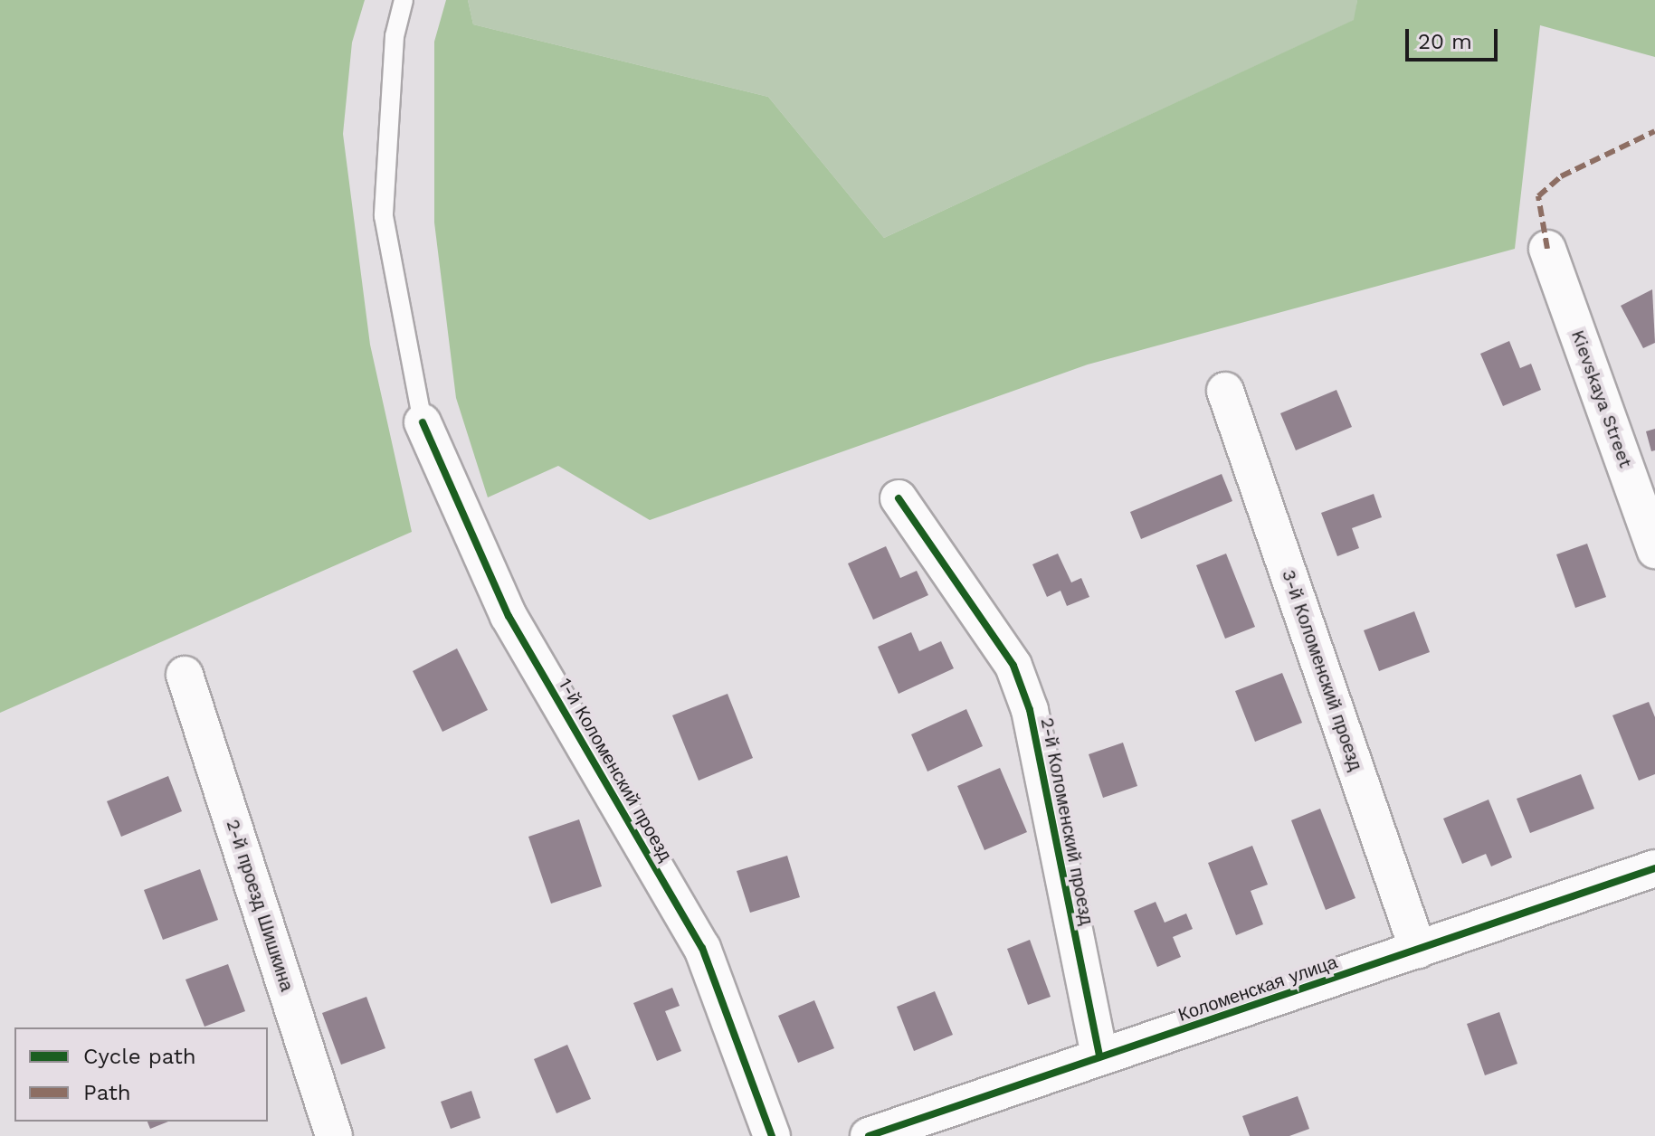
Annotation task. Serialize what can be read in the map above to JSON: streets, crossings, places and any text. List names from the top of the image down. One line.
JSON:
{"streets":{"street":["Kievskaya Street","3-й Коломенский проезд","1-й Коломенский проезд","2-й Коломенский проезд","2-й проезд Шишкина","Коломенская улица"]},"crossings":[["3-й Коломенский проезд","Коломенская улица"],["2-й Коломенский проезд","Коломенская улица"]],"legend":["Cycle path","Path"],"scale_bar":"20 m"}
